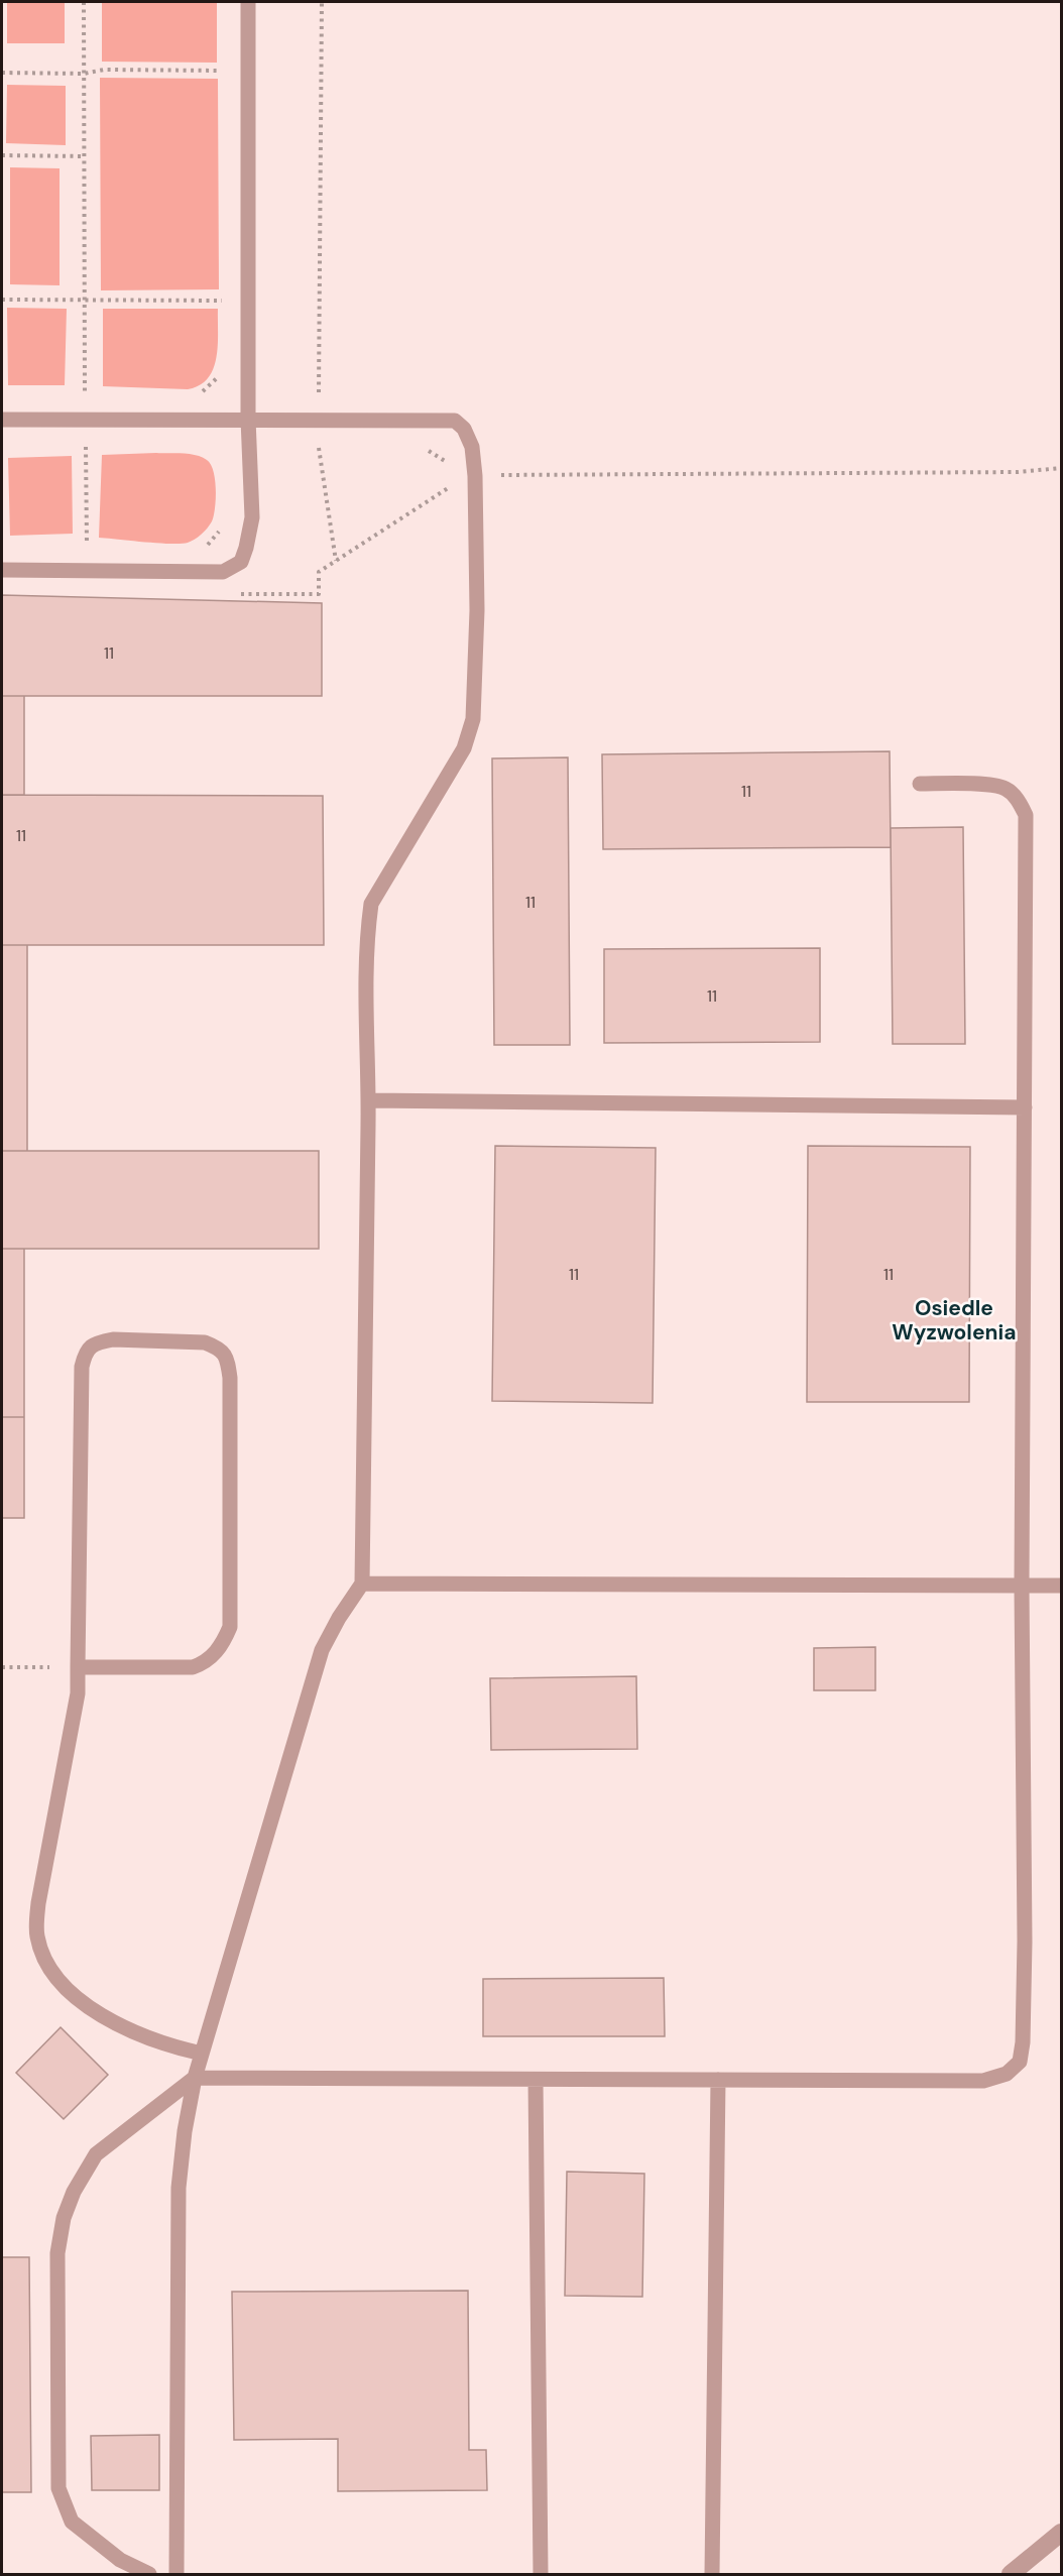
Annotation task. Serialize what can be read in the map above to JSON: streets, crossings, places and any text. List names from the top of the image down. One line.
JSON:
{"districts":["Osiedle Wyzwolenia"],"house_numbers":["11","11","11","11","11","11","11"]}
